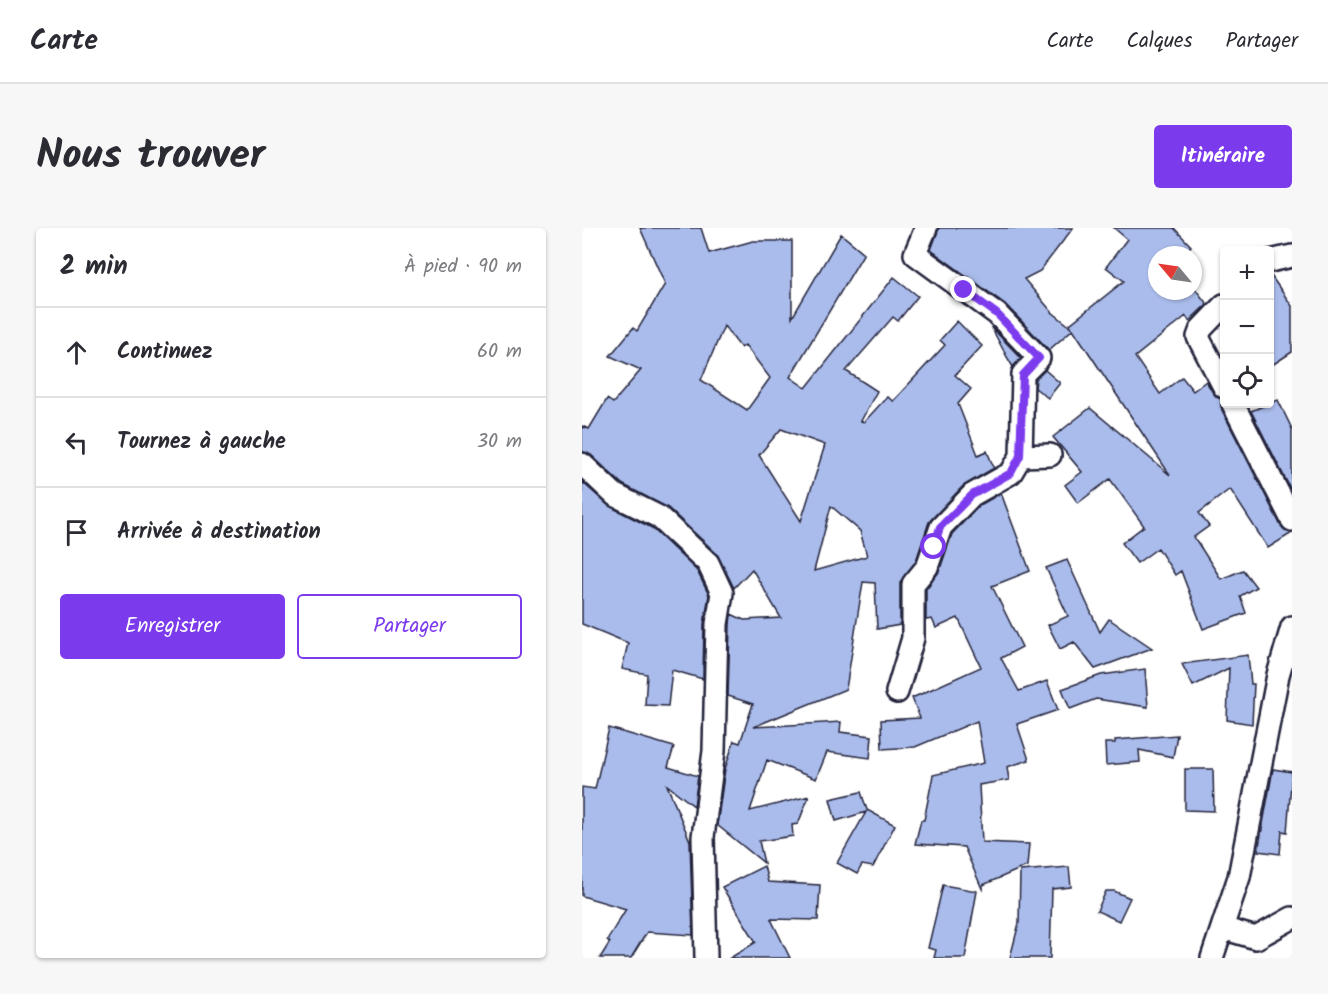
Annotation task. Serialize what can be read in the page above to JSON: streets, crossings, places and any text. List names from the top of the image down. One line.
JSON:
{"north":"top left","page":{"header":"Carte","nav":["Carte","Calques","Partager"],"title":"Nous trouver","buttons":["Itinéraire",["Enregistrer","Partager"]],"heading":["2 min","À pied · 90 m"],"map_buttons":["+","−"],"list":[["Continuez","60 m"],["Tournez à gauche","30 m"],"Arrivée à destination"]}}
